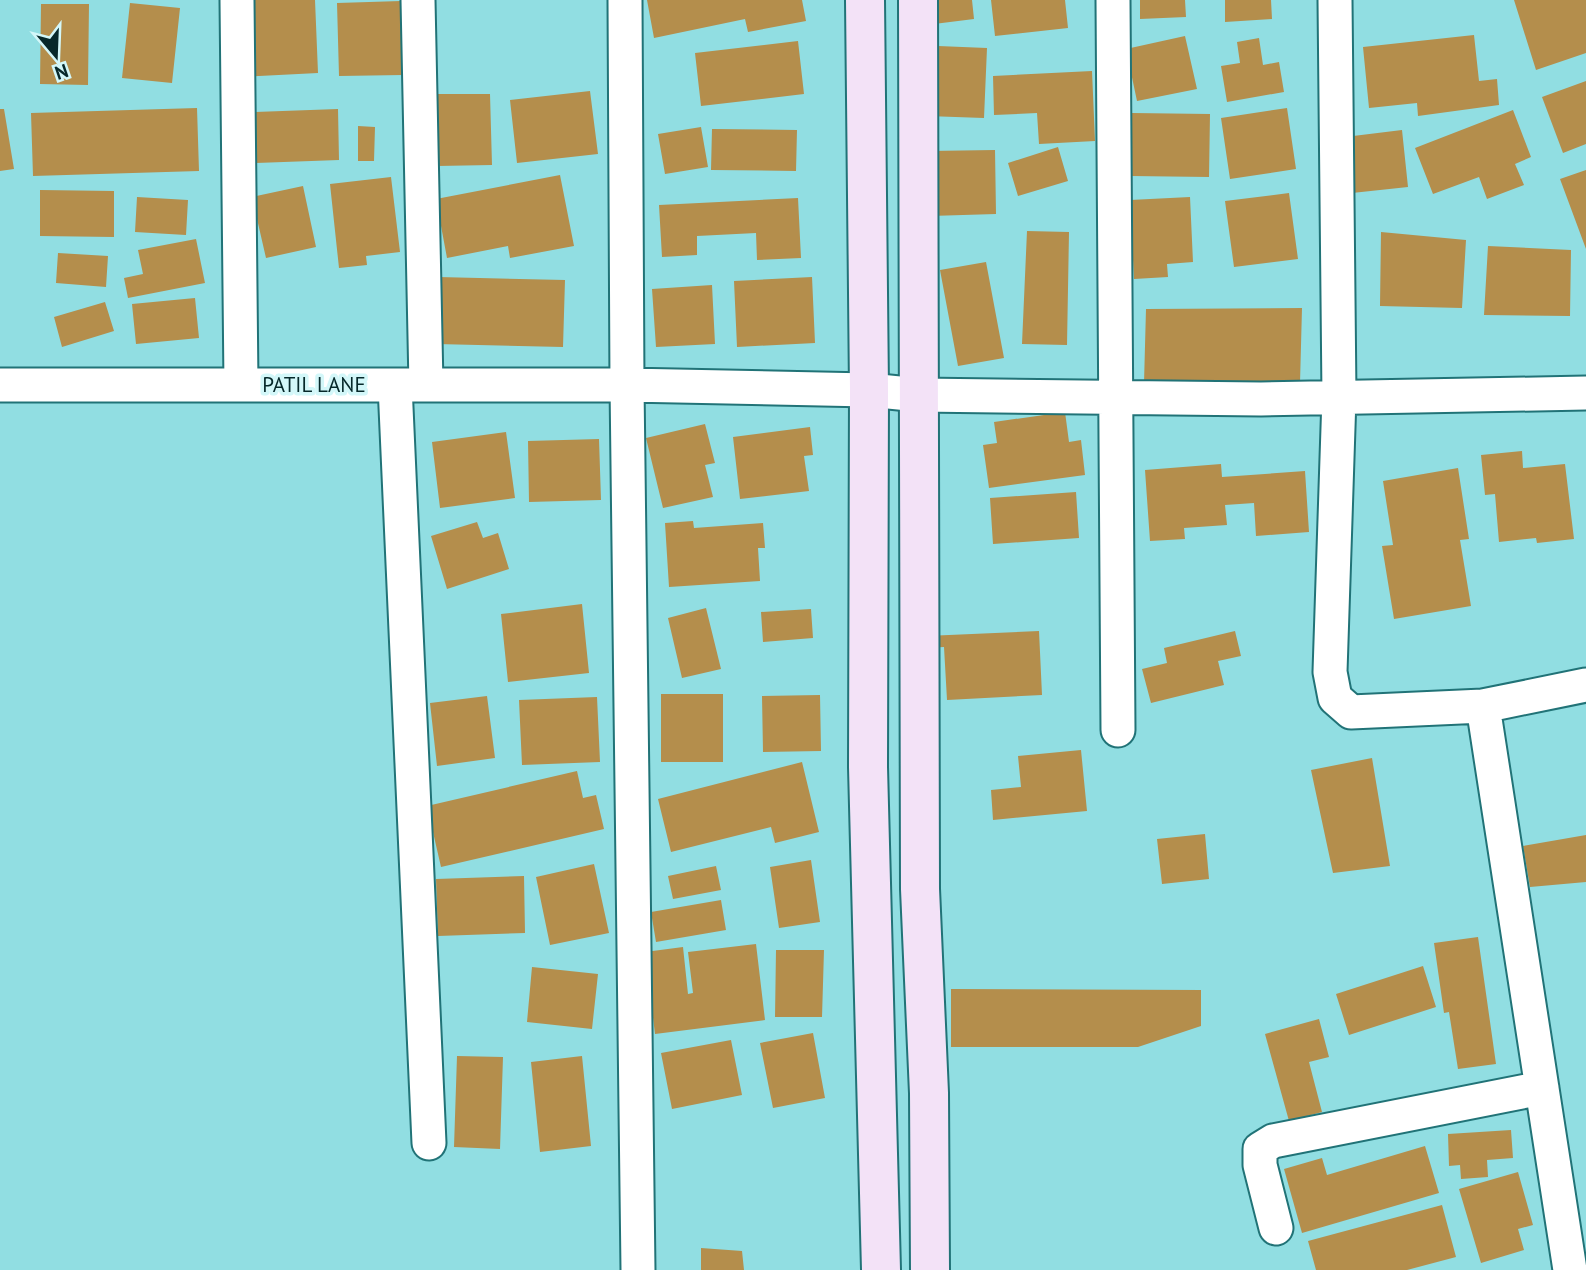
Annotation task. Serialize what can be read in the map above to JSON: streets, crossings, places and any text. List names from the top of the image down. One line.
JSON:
{"streets":{"street":["PATIL LANE"]},"north":"bottom"}
